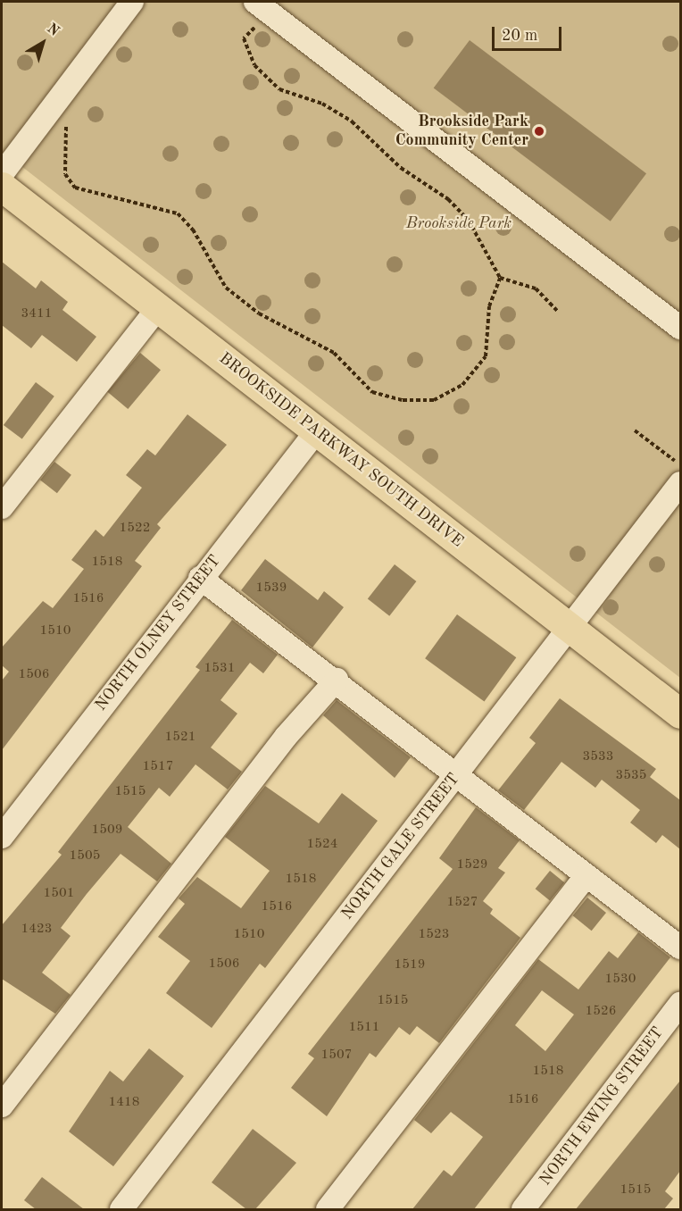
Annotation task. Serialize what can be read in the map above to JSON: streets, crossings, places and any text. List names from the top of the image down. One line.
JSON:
{"streets":{"main road":["BROOKSIDE PARKWAY SOUTH DRIVE"],"street":["NORTH OLNEY STREET","NORTH GALE STREET","NORTH EWING STREET"]},"crossings":[["BROOKSIDE PARKWAY SOUTH DRIVE","NORTH OLNEY STREET"],["BROOKSIDE PARKWAY SOUTH DRIVE","NORTH GALE STREET"]],"parks":["Brookside Park"],"places":["Brookside Park Community Center"],"house_numbers":["3411","1522","1518","1539","1516","1510","1531","1506","1521","3533","1517","3535","1515","1509","1524","1505","1529","1518","1501","1527","1516","1423","1510","1523","1506","1519","1530","1515","1526","1511","1507","1518","1516","1418","1515"],"scale_bar":"20 m","north":"top right"}
